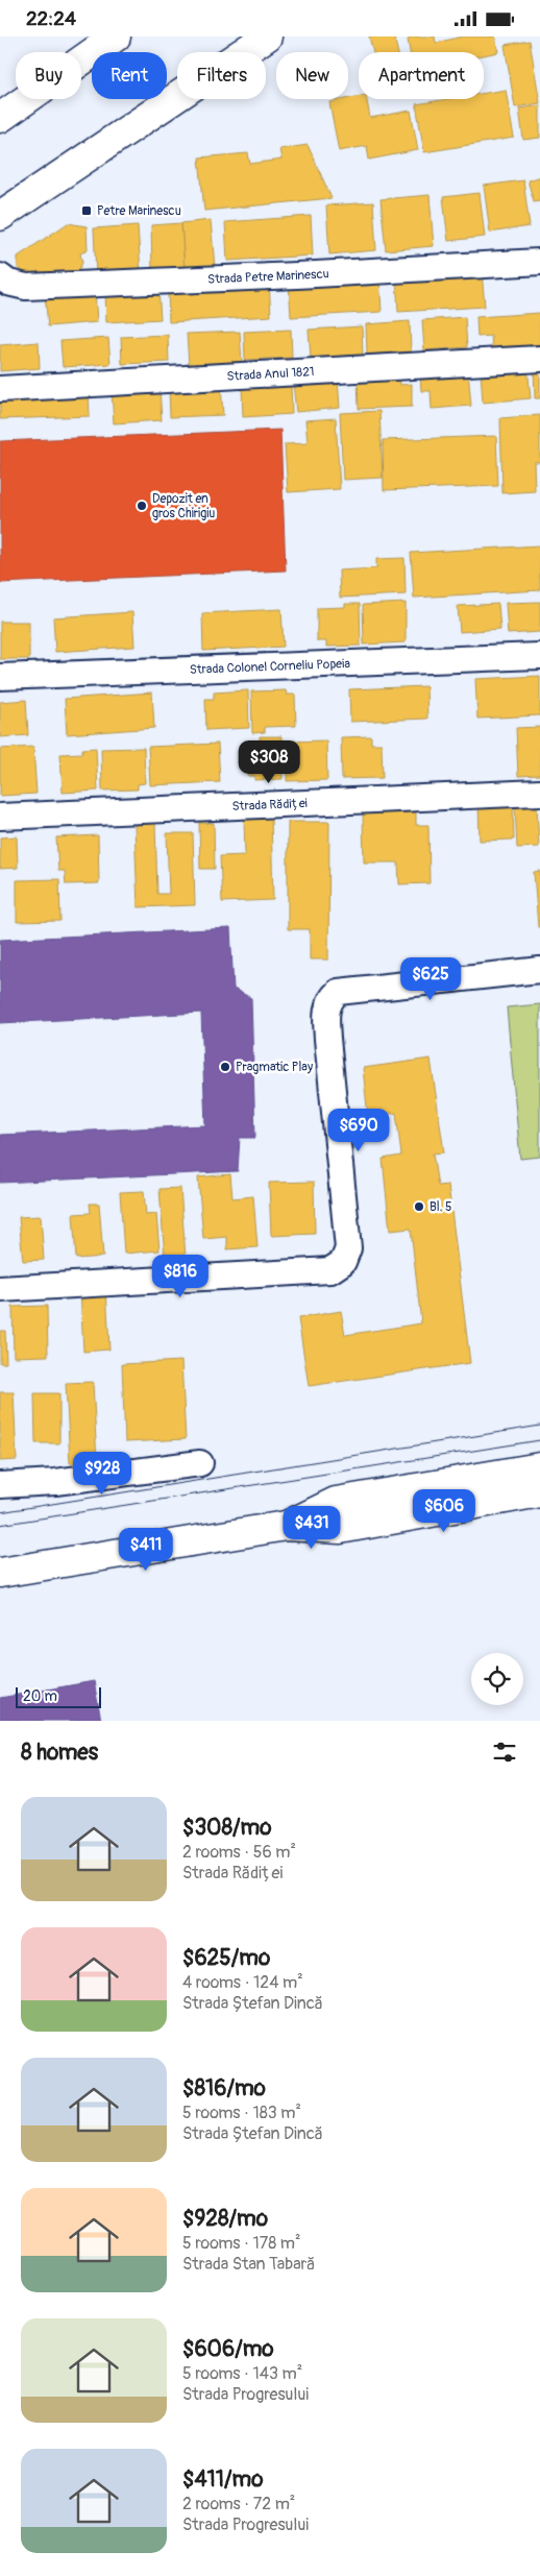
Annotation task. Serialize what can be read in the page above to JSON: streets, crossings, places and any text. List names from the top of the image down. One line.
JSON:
{"streets":{"street":["Strada Petre Marinescu","Strada Anul 1821","Strada Colonel Corneliu Popeia","Strada Rădiței"]},"places":{"transit":["Petre Marinescu"],"other":["Depozit en gros Chirigiu","Pragmatic Play","Bl. 5"]},"scale_bar":"20 m","page":{"status":"22:24","chip":["Buy","Rent","Filters","New","Apartment"],"price":["$308","$625","$690","$816","$928","$606","$431","$411"],"scale":"20 m","heading":"8 homes","list":[{"name":"$308/mo","note":"2 rooms · 56 m² · Strada Rădiței"},{"name":"$625/mo","note":"4 rooms · 124 m² · Strada Ștefan Dincă"},{"name":"$816/mo","note":"5 rooms · 183 m² · Strada Ștefan Dincă"},{"name":"$928/mo","note":"5 rooms · 178 m² · Strada Stan Tabară"},{"name":"$606/mo","note":"5 rooms · 143 m² · Strada Progresului"},{"name":"$411/mo","note":"2 rooms · 72 m² · Strada Progresului"}]}}
